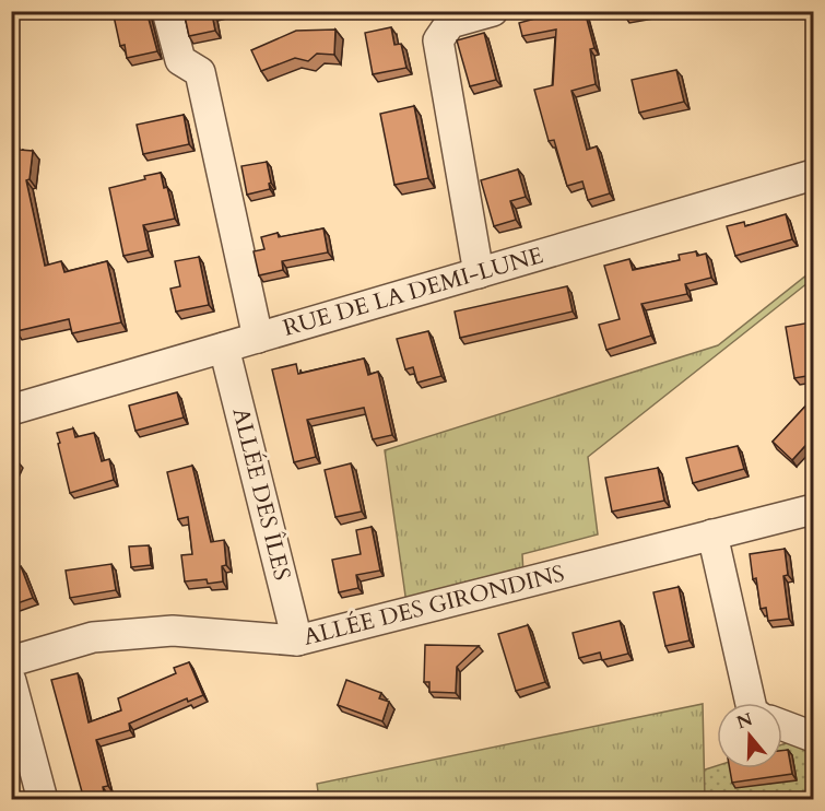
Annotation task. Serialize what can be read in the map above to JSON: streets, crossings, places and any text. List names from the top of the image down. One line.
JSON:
{"streets":{"street":["RUE DE LA DEMI-LUNE","ALLÉE DES ÎLES","ALLÉE DES GIRONDINS"]},"crossings":[["RUE DE LA DEMI-LUNE","ALLÉE DES ÎLES"],["ALLÉE DES ÎLES","ALLÉE DES GIRONDINS"]],"north":"top"}
